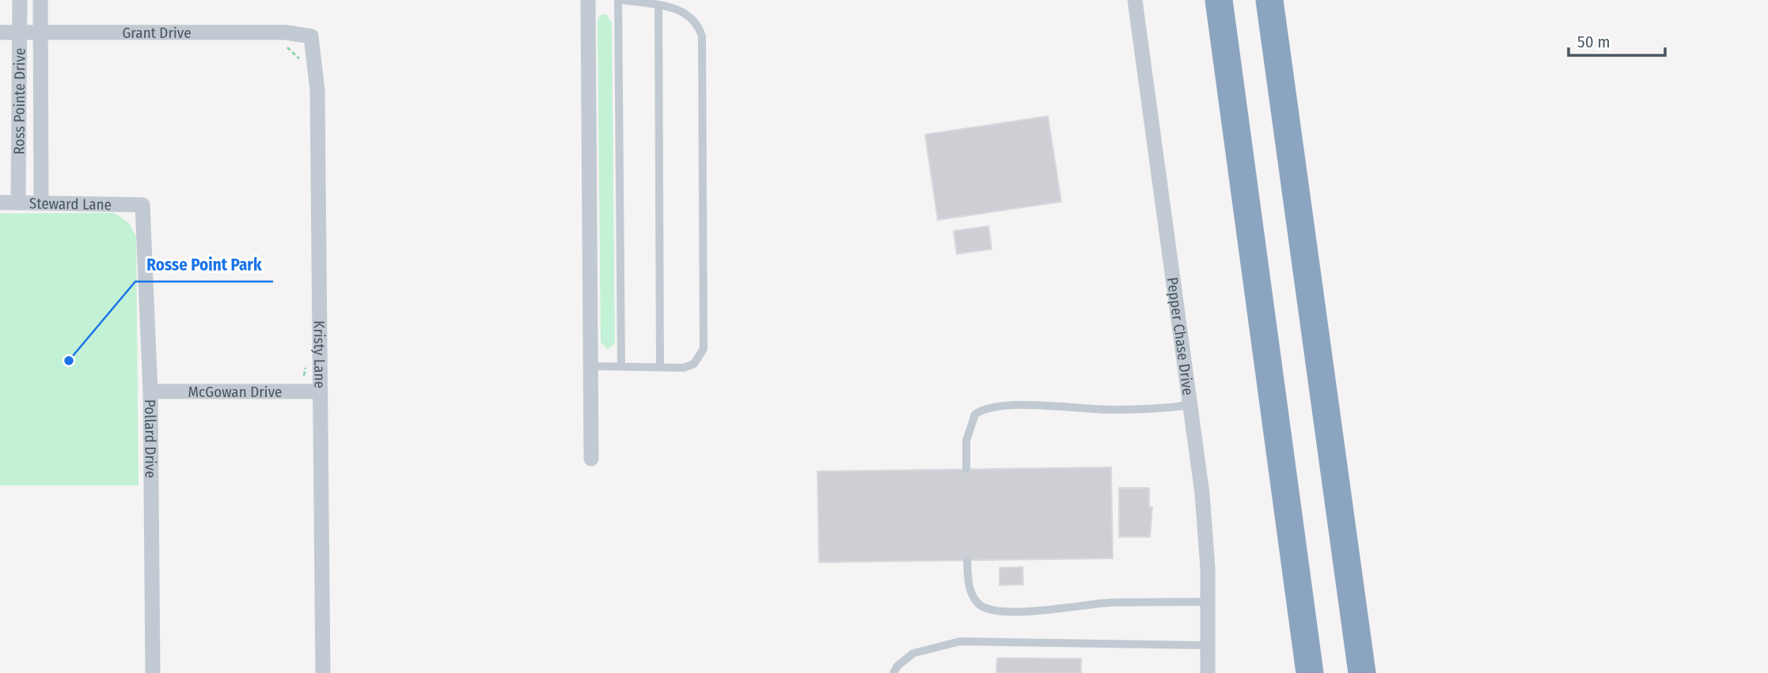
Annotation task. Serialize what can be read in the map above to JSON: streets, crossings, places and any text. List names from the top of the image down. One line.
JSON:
{"streets":{"street":["Grant Drive","Ross Pointe Drive","Steward Lane","Pepper Chase Drive","Kristy Lane","McGowan Drive","Pollard Drive"]},"crossings":[["Grant Drive","Ross Pointe Drive"],["Grant Drive","Kristy Lane"],["Ross Pointe Drive","Steward Lane"],["Steward Lane","Pollard Drive"],["Kristy Lane","McGowan Drive"],["McGowan Drive","Pollard Drive"]],"places":["Rosse Point Park"],"scale_bar":"50 m"}
